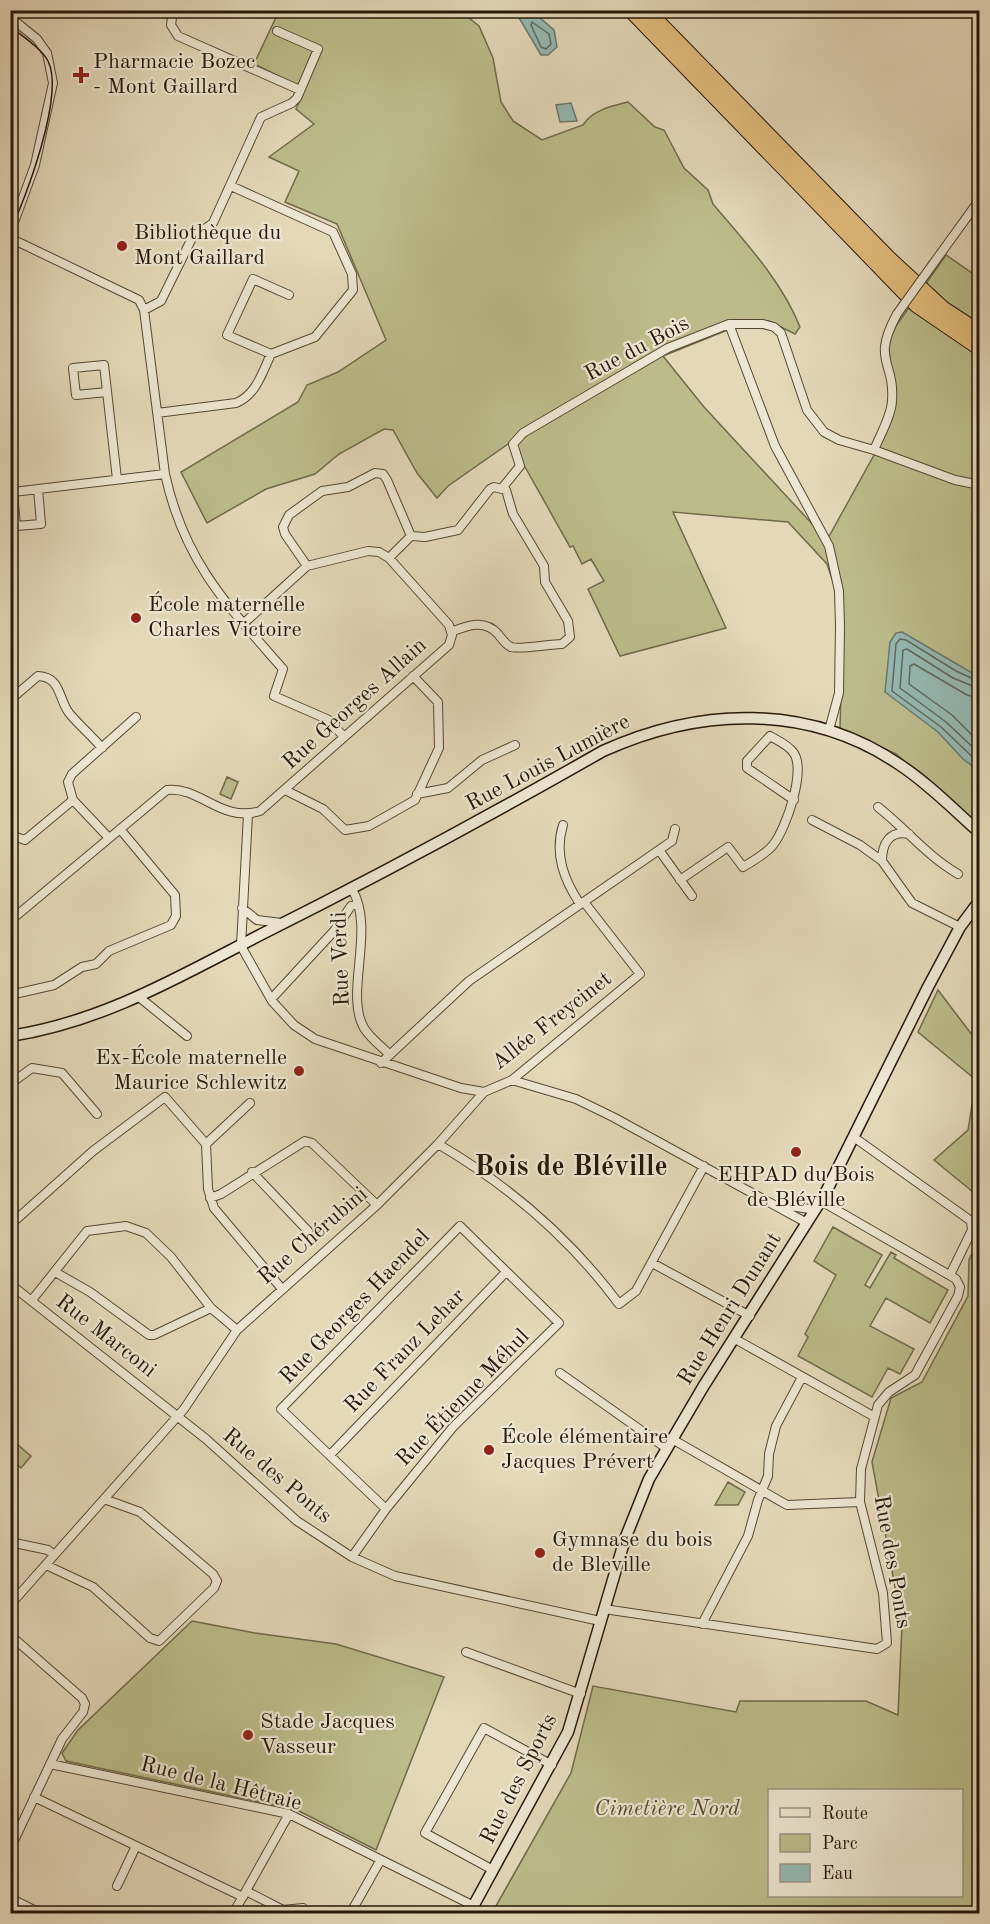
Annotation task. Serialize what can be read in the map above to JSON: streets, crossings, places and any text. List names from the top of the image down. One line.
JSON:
{"streets":{"street":["Rue du Bois","Rue Georges Allain","Rue Louis Lumière","Rue Verdi","Allée Freycinet","Rue Chérubini","Rue Georges Haendel","Rue Henri Dunant","Rue Marconi","Rue Franz Lehar","Rue Étienne Méhul","Rue des Ponts","Rue des Sports","Rue de la Hêtraie"]},"crossings":[["Rue Louis Lumière","Rue Verdi"],["Allée Freycinet","Rue Chérubini"],["Rue Chérubini","Rue Marconi"],["Rue Chérubini","Rue des Ponts"],["Rue Georges Haendel","Rue Franz Lehar"],["Rue Georges Haendel","Rue Étienne Méhul"],["Rue Henri Dunant","Rue des Ponts"],["Rue Henri Dunant","Rue des Sports"],["Rue Marconi","Rue des Ponts"],["Rue Étienne Méhul","Rue des Ponts"],["Rue des Ponts","Rue des Sports"],["Rue des Sports","Rue de la Hêtraie"]],"districts":["Bois de Bléville"],"parks":["Cimetière Nord"],"places":{"health":["Pharmacie Bozec - Mont Gaillard"],"other":["Bibliothèque du Mont Gaillard","École maternelle Charles Victoire","Ex-École maternelle Maurice Schlewitz","EHPAD du Bois de Bléville","École élémentaire Jacques Prévert","Gymnase du bois de Bleville","Stade Jacques Vasseur"]},"legend":["Route","Parc","Eau"]}
